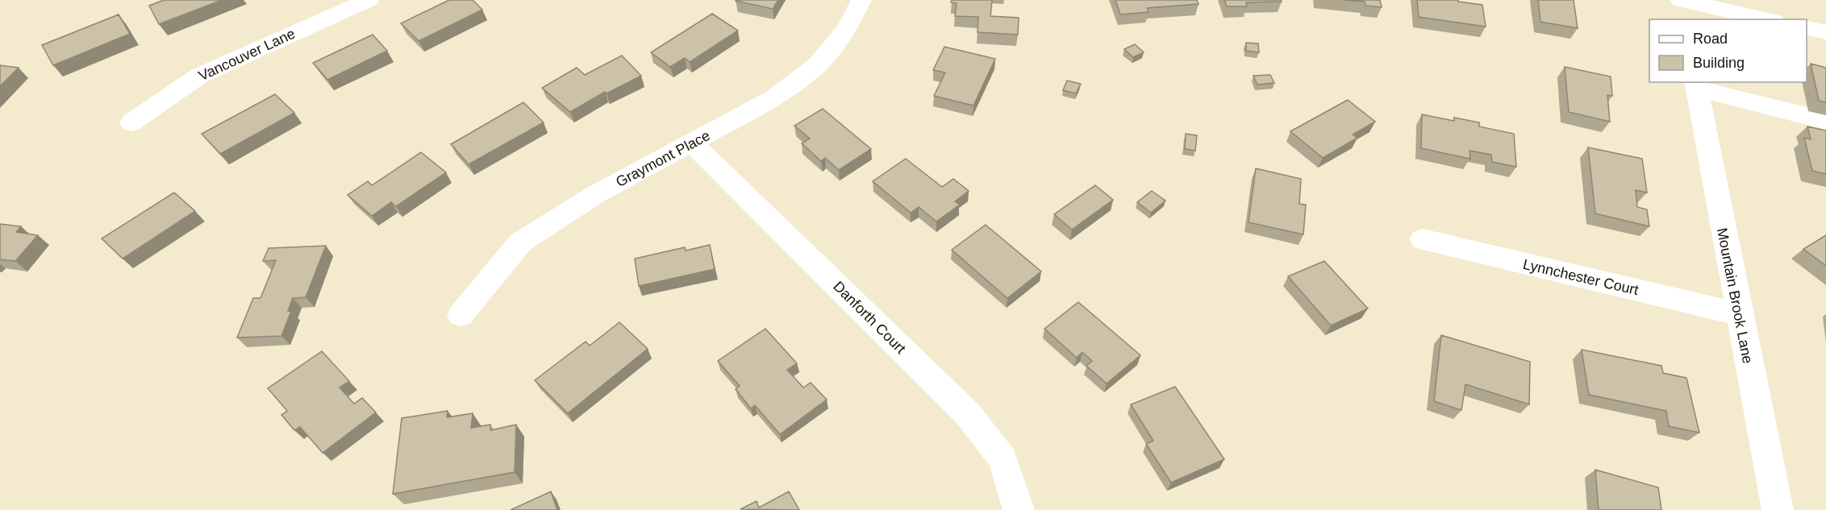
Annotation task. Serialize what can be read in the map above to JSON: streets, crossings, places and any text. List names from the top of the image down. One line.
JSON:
{"streets":{"street":["Vancouver Lane","Graymont Place","Lynnchester Court","Mountain Brook Lane","Danforth Court"]},"crossings":[["Graymont Place","Danforth Court"],["Lynnchester Court","Mountain Brook Lane"]],"legend":["Road","Building"]}
